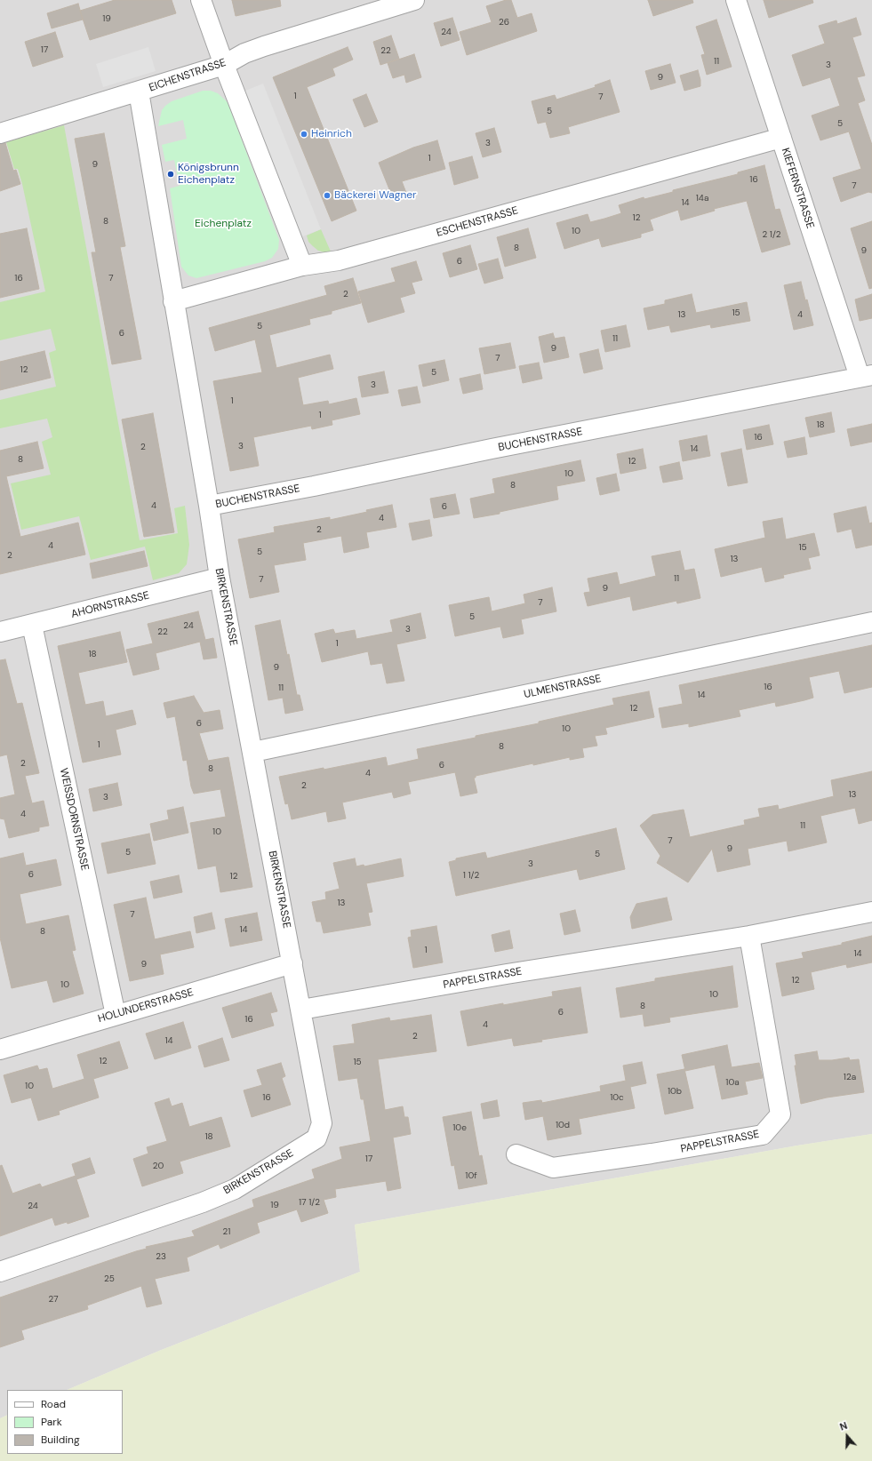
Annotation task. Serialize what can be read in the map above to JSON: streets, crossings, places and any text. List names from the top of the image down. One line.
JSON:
{"streets":{"street":["EICHENSTRASSE","KIEFERNSTRASSE","ESCHENSTRASSE","BUCHENSTRASSE","AHORNSTRASSE","BIRKENSTRASSE","ULMENSTRASSE","WEISSDORNSTRASSE","PAPPELSTRASSE","HOLUNDERSTRASSE"]},"crossings":[["KIEFERNSTRASSE","ESCHENSTRASSE"],["KIEFERNSTRASSE","BUCHENSTRASSE"],["ESCHENSTRASSE","BIRKENSTRASSE"],["BUCHENSTRASSE","BIRKENSTRASSE"],["AHORNSTRASSE","BIRKENSTRASSE"],["AHORNSTRASSE","WEISSDORNSTRASSE"],["BIRKENSTRASSE","ULMENSTRASSE"],["BIRKENSTRASSE","PAPPELSTRASSE"],["BIRKENSTRASSE","HOLUNDERSTRASSE"],["WEISSDORNSTRASSE","HOLUNDERSTRASSE"]],"parks":["Eichenplatz"],"places":["Heinrich","Königsbrunn Eichenplatz","Bäckerei Wagner"],"house_numbers":["19","26","24","17","22","11","3","9","1","7","5","5","3","1","9","16","7","14a","14","12","8","10","2 1/2","8","9","6","16","7","2","15","13","4","5","6","11","9","7","12","5","3","1","1","18","16","3","2","14","8","12","10","8","4","6","4","2","4","15","5","2","13","11","7","9","7","5","24","3","22","1","18","9","16","11","14","12","6","10","1","8","2","6","8","4","2","13","3","4","11","10","7","9","5","5","3","6","1 1/2","12","13","7","14","8","1","14","9","12","10","10","8","6","16","4","2","14","12","15","12a","10a","10","10b","16","10c","10d","10e","18","17","20","10f","17 1/2","19","24","21","23","25","27"],"legend":["Road","Park","Building"],"north":"top"}
